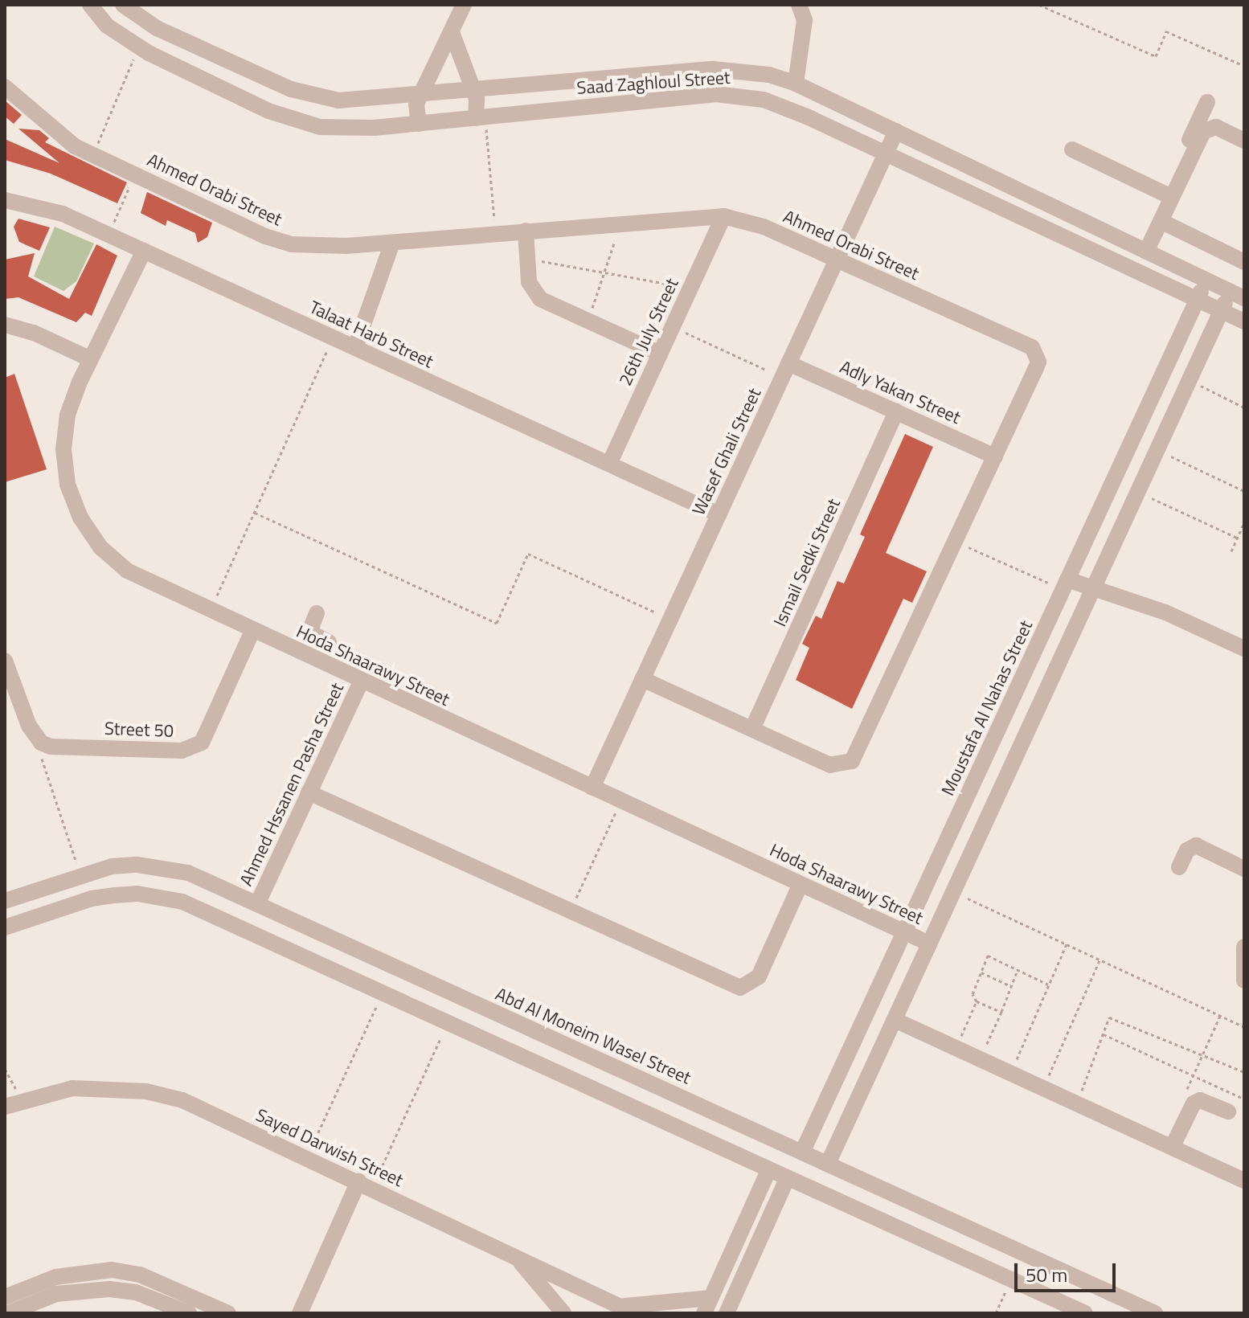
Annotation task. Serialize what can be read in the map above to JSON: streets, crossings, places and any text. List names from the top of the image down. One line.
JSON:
{"streets":{"street":["Saad Zaghloul Street","Ahmed Orabi Street","26th July Street","Talaat Harb Street","Adly Yakan Street","Wasef Ghali Street","Ismail Sedki Street","Hoda Shaarawy Street","Moustafa Al Nahas Street","Street 50","Ahmed Hssanen Pasha Street","Abd Al Moneim Wasel Street","Sayed Darwish Street"]},"crossings":[["Saad Zaghloul Street","Wasef Ghali Street"],["Saad Zaghloul Street","Moustafa Al Nahas Street"],["Ahmed Orabi Street","26th July Street"],["Ahmed Orabi Street","Adly Yakan Street"],["Ahmed Orabi Street","Wasef Ghali Street"],["Ahmed Orabi Street","Ismail Sedki Street"],["26th July Street","Talaat Harb Street"],["Talaat Harb Street","Wasef Ghali Street"],["Talaat Harb Street","Hoda Shaarawy Street"],["Adly Yakan Street","Wasef Ghali Street"],["Adly Yakan Street","Ismail Sedki Street"],["Wasef Ghali Street","Hoda Shaarawy Street"],["Hoda Shaarawy Street","Moustafa Al Nahas Street"],["Hoda Shaarawy Street","Street 50"],["Hoda Shaarawy Street","Ahmed Hssanen Pasha Street"],["Moustafa Al Nahas Street","Abd Al Moneim Wasel Street"],["Ahmed Hssanen Pasha Street","Abd Al Moneim Wasel Street"]],"scale_bar":"50 m"}
